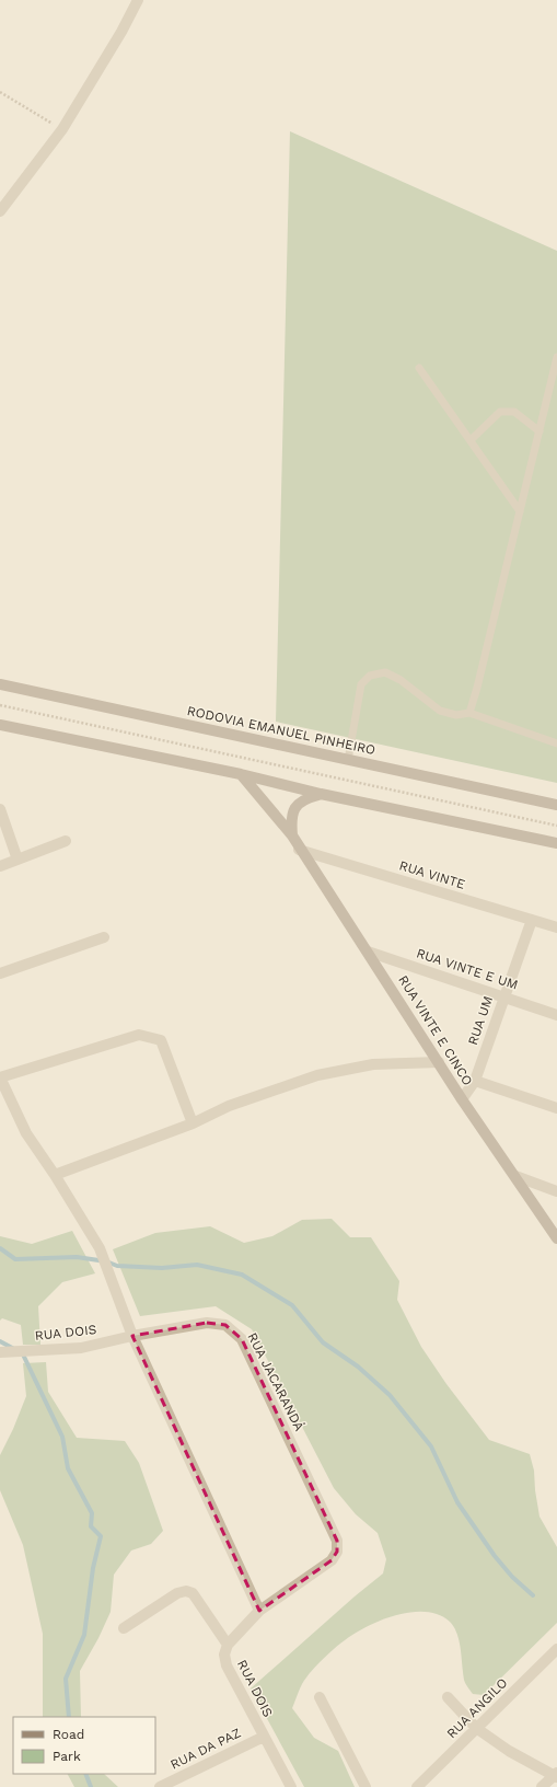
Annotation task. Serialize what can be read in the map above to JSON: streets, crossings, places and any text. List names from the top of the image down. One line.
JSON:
{"streets":{"main road":["RODOVIA EMANUEL PINHEIRO","RUA VINTE E CINCO"],"street":["RUA VINTE","RUA VINTE E UM","RUA UM","RUA DOIS","RUA JACARANDÁ","RUA ANGILO","RUA DA PAZ"]},"crossings":[["RUA VINTE","RUA UM"],["RUA VINTE","RUA VINTE E CINCO"],["RUA VINTE E UM","RUA UM"],["RUA VINTE E UM","RUA VINTE E CINCO"],["RUA UM","RUA VINTE E CINCO"],["RUA DOIS","RUA JACARANDÁ"],["RUA DOIS","RUA DA PAZ"]],"legend":["Road","Park"]}
